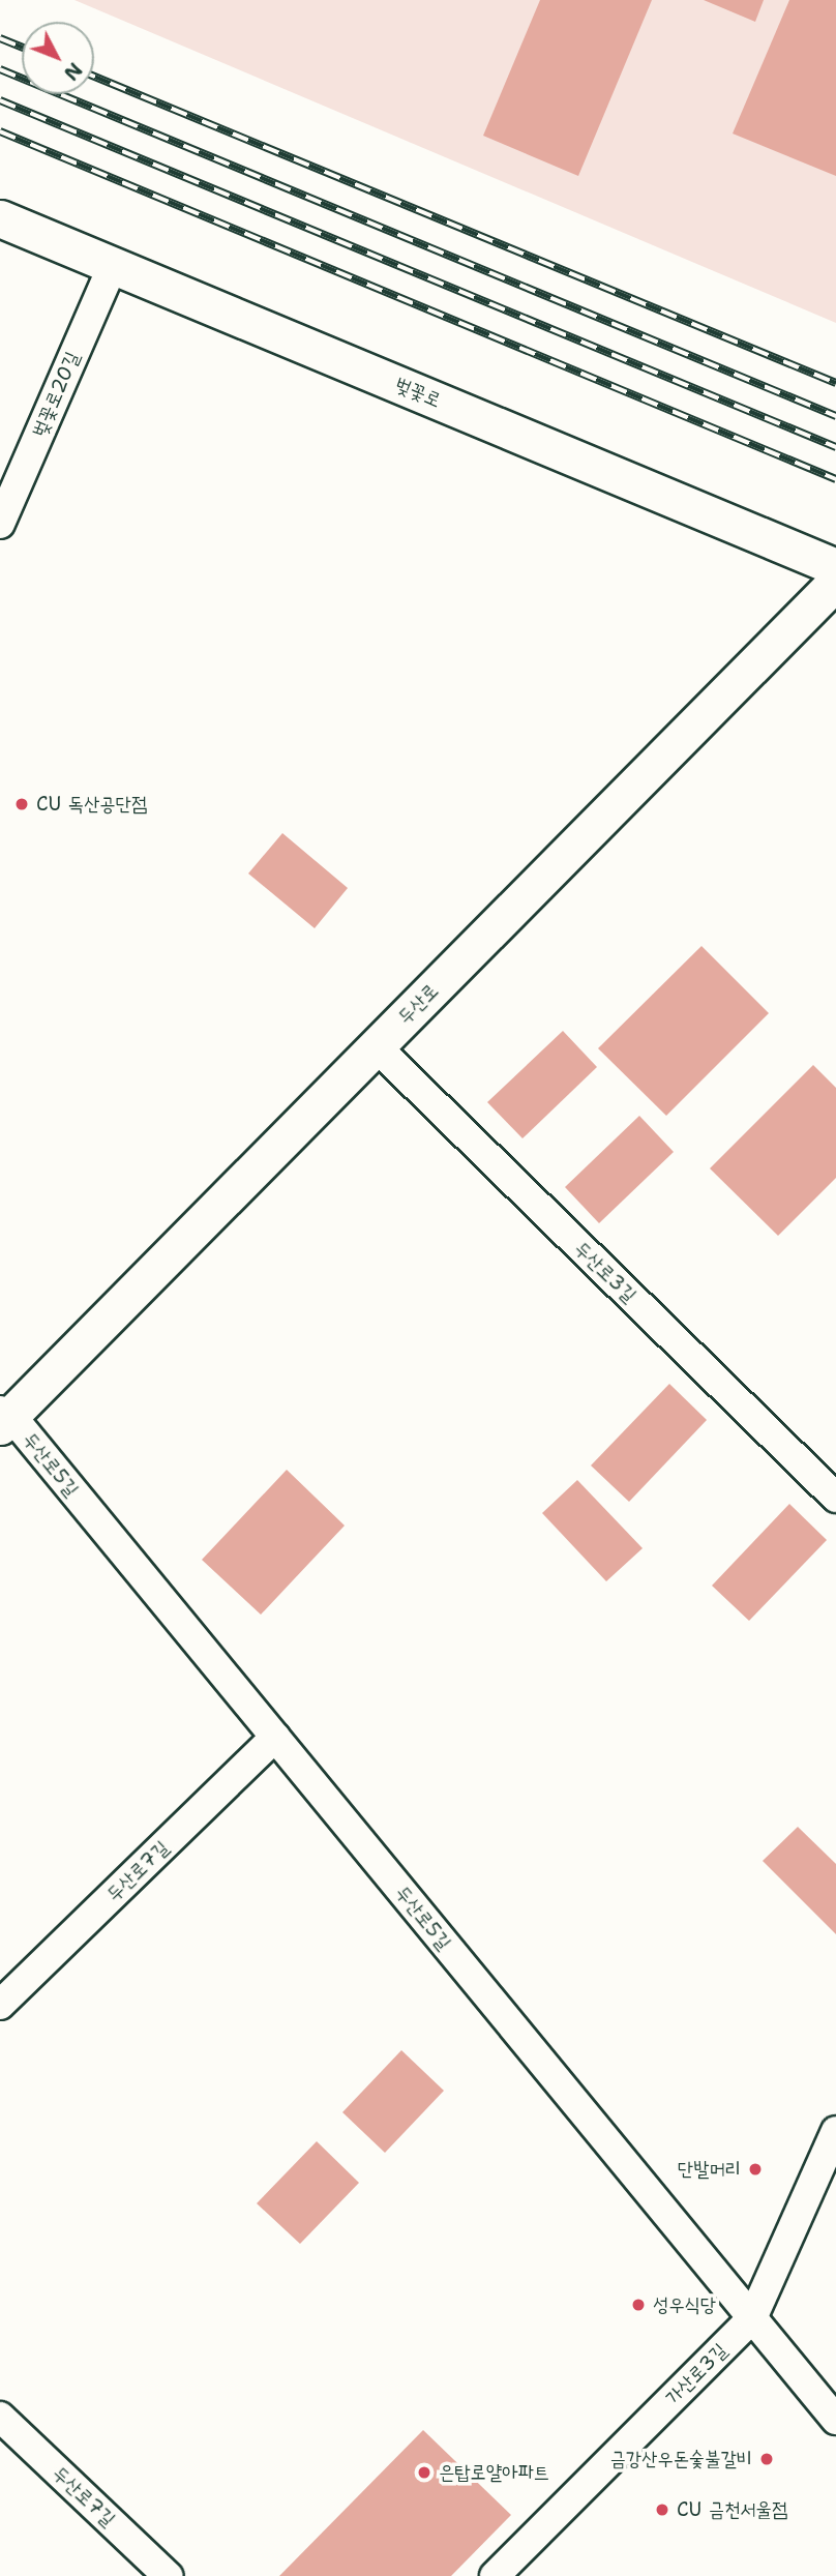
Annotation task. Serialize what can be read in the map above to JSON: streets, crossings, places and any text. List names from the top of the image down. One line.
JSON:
{"streets":{"street":["벚꽃로","벚꽃로20길","두산로","두산로3길","두산로5길","두산로7길","가산로3길"]},"crossings":[["벚꽃로","벚꽃로20길"],["두산로","두산로3길"],["두산로","두산로5길"],["두산로5길","두산로7길"],["두산로5길","가산로3길"]],"places":["CU 독산공단점","단발머리","성우식당","금강산우돈숯불갈비","은탑로얄아파트","CU 금천서울점"],"north":"bottom right"}
